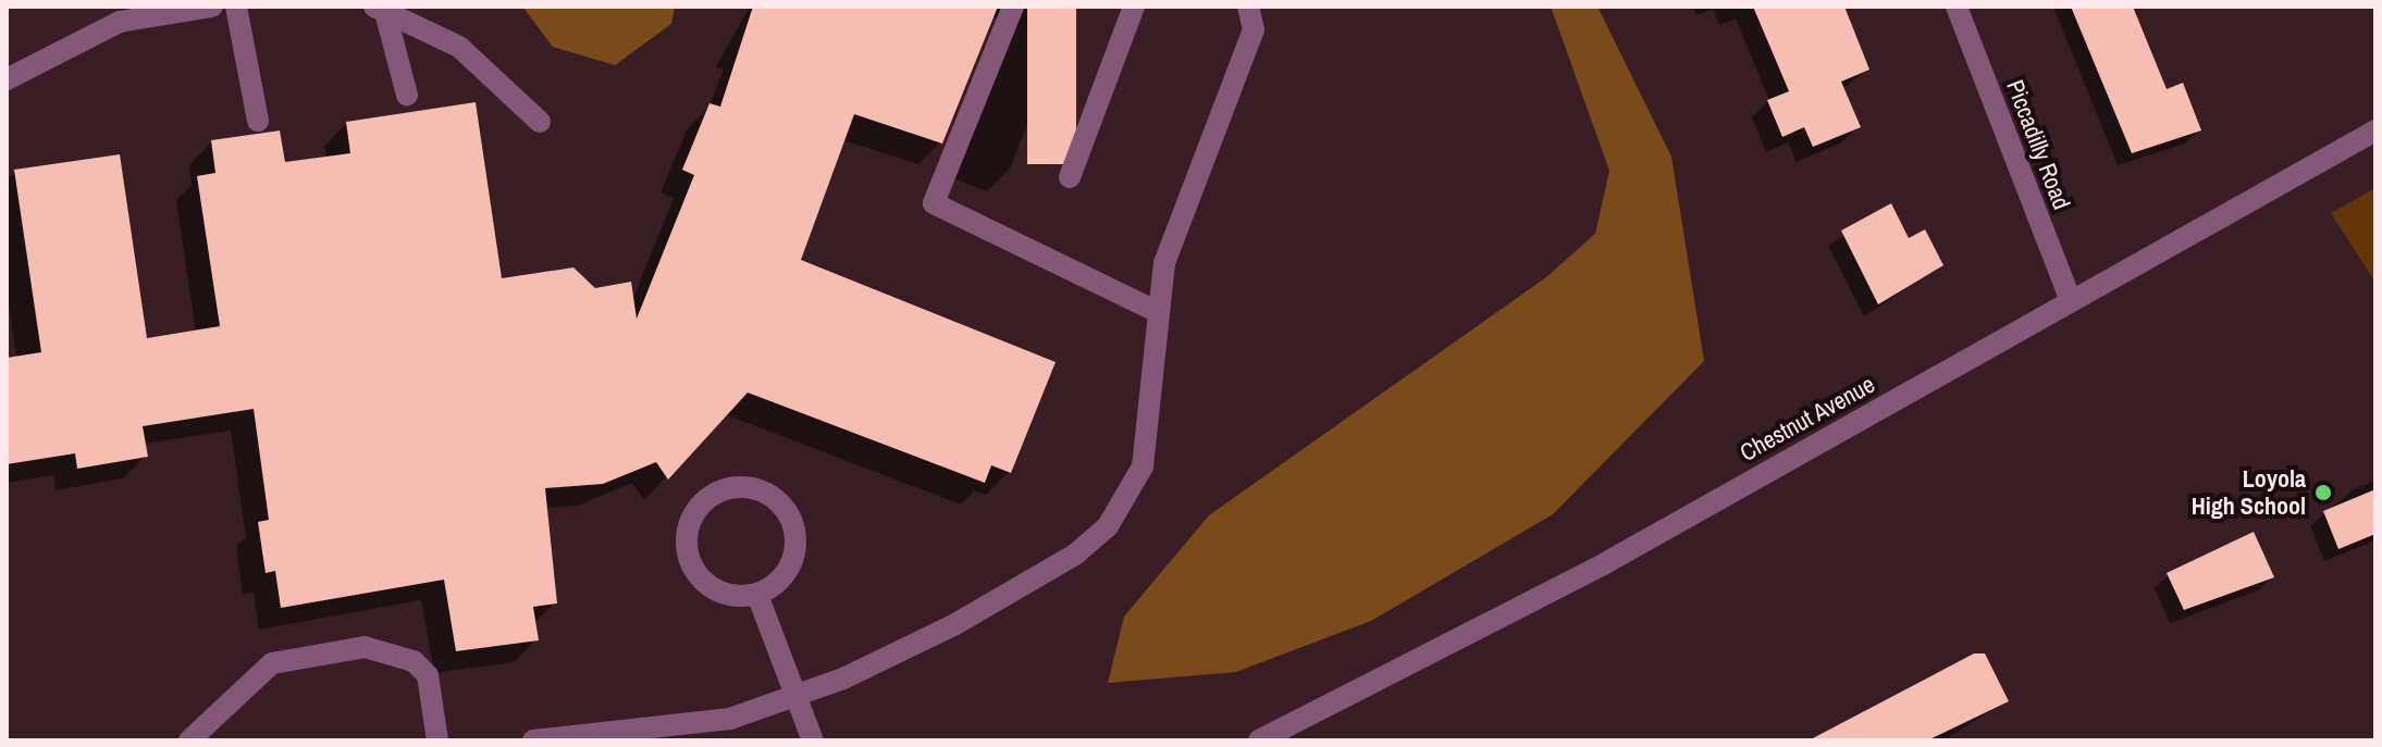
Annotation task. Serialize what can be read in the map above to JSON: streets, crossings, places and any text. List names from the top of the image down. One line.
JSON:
{"streets":{"street":["Piccadilly Road","Chestnut Avenue"]},"crossings":[["Piccadilly Road","Chestnut Avenue"]],"places":["Loyola High School"]}
